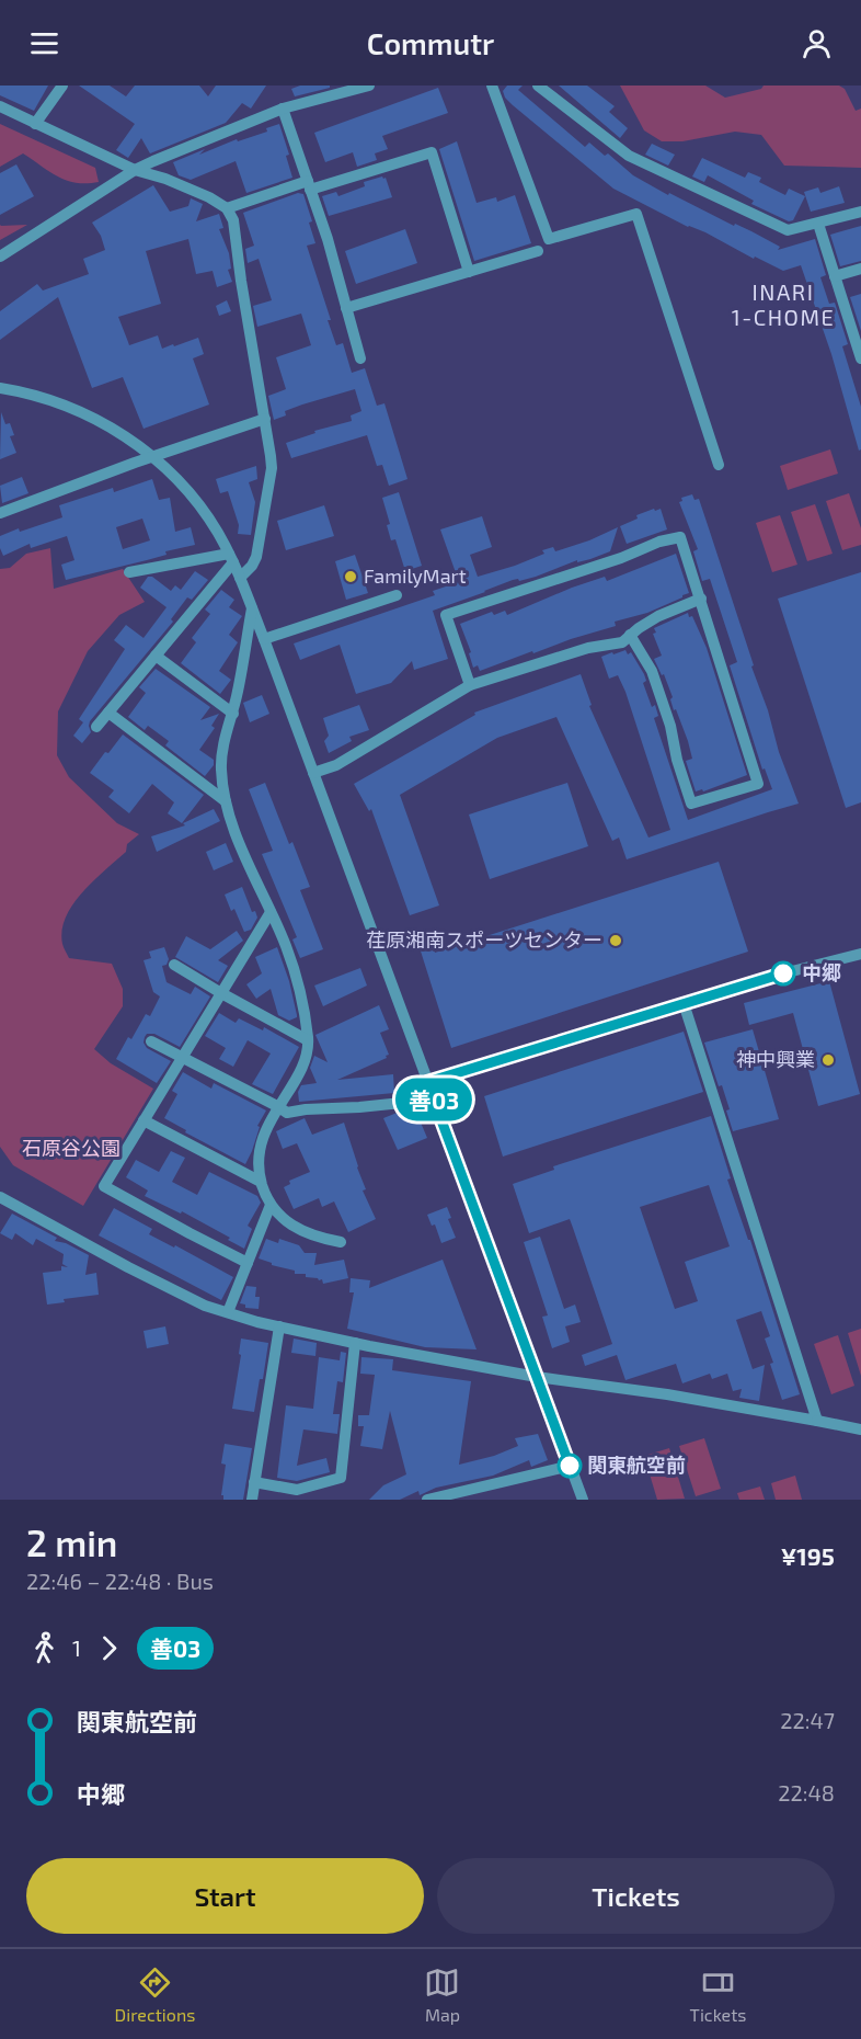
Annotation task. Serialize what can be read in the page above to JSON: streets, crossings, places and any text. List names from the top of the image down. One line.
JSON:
{"districts":["INARI 1-CHOME"],"parks":["石原谷公園"],"places":["FamilyMart","荏原湘南スポーツセンター","中郷","神中興業","関東航空前"],"lines":["bus line 善03"],"page":{"header":"Commutr","on_map":"善03","heading":["2 min","22:46 – 22:48 · Bus","¥195"],"legs":["1","善03"],"list":[{"name":"関東航空前","value":"22:47"},{"name":"中郷","value":"22:48"}],"buttons":["Start","Tickets"],"tabs":["Directions","Map","Tickets"]}}
